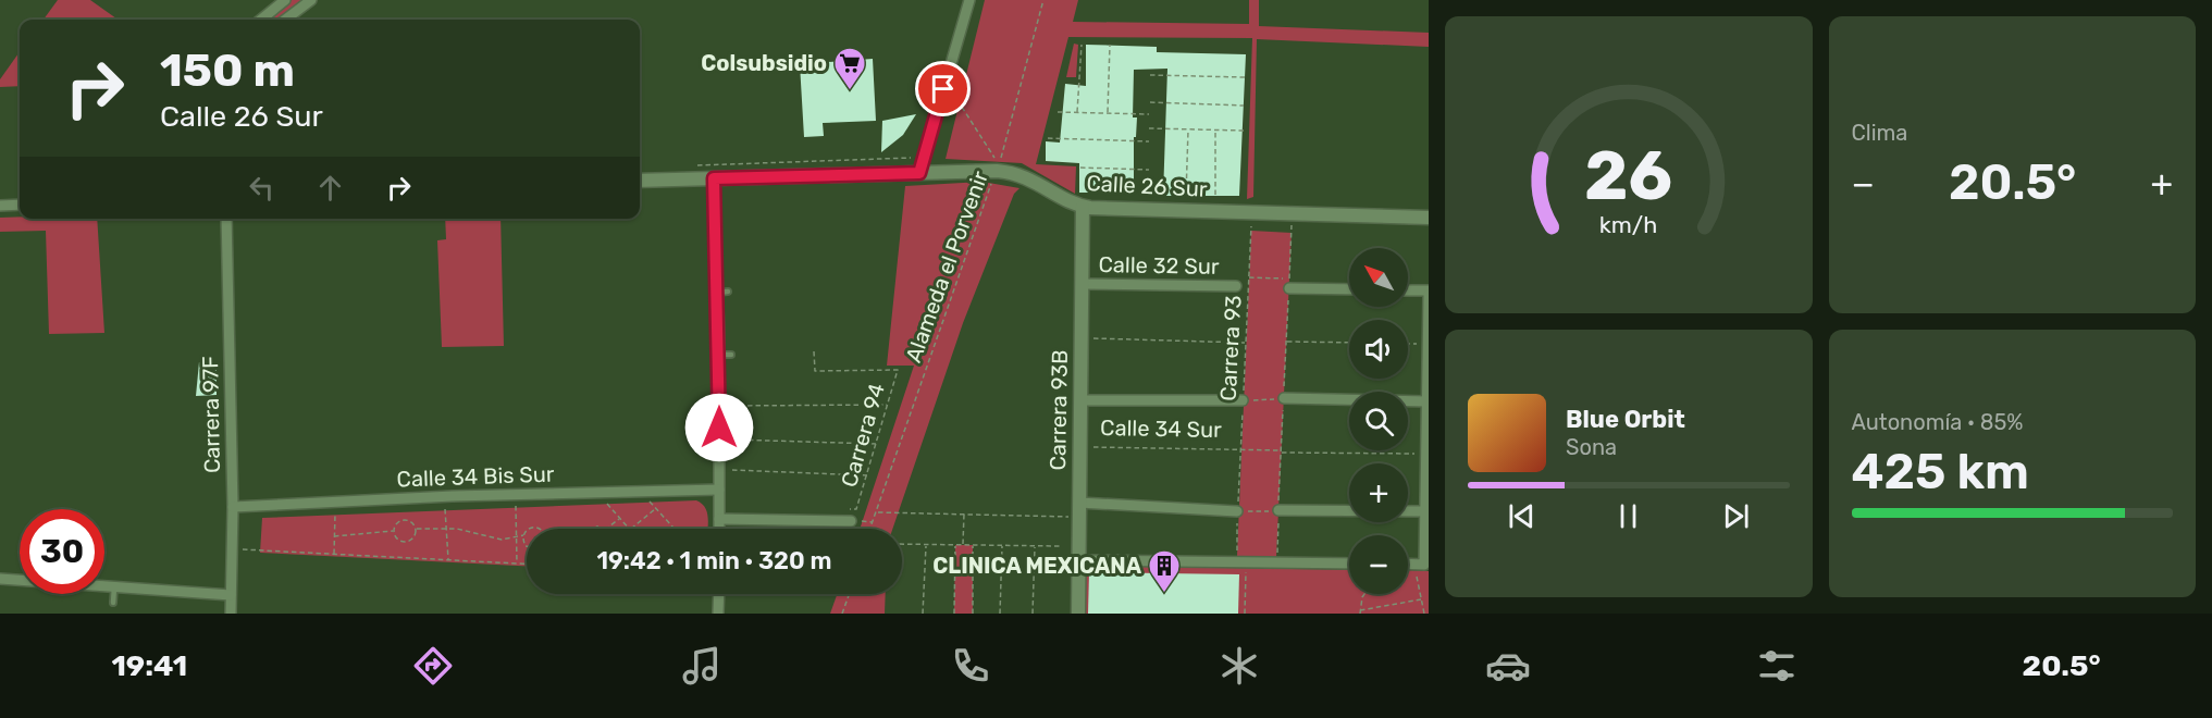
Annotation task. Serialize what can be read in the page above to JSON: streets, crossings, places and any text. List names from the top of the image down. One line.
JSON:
{"streets":{"street":["Calle 26 Sur","Calle 32 Sur","Carrera 93B","Carrera 97F","Calle 34 Bis Sur"],"path":["Alameda el Porvenir","Carrera 93","Calle 34 Sur","Carrera 94"]},"crossings":[["Calle 26 Sur","Alameda el Porvenir"],["Calle 26 Sur","Carrera 93"],["Calle 26 Sur","Carrera 93B"],["Calle 32 Sur","Carrera 93B"],["Carrera 93","Calle 34 Sur"],["Carrera 93B","Calle 34 Sur"],["Carrera 97F","Calle 34 Bis Sur"]],"places":{"supermarket":["Colsubsidio"],"building":["CLINICA MEXICANA"]},"north":"top left","page":{"tile":["Clima",["Autonomía · 85%","425 km"]],"turn":["150 m","Calle 26 Sur"],"heat":["−","20.5°","+"],"map_buttons":["+","−"],"song":["Blue Orbit","Sona"],"limit":"30","trip":"19:42 · 1 min · 320 m","tabs":["19:41","20.5°"],"gauge":["26","km/h"]}}
